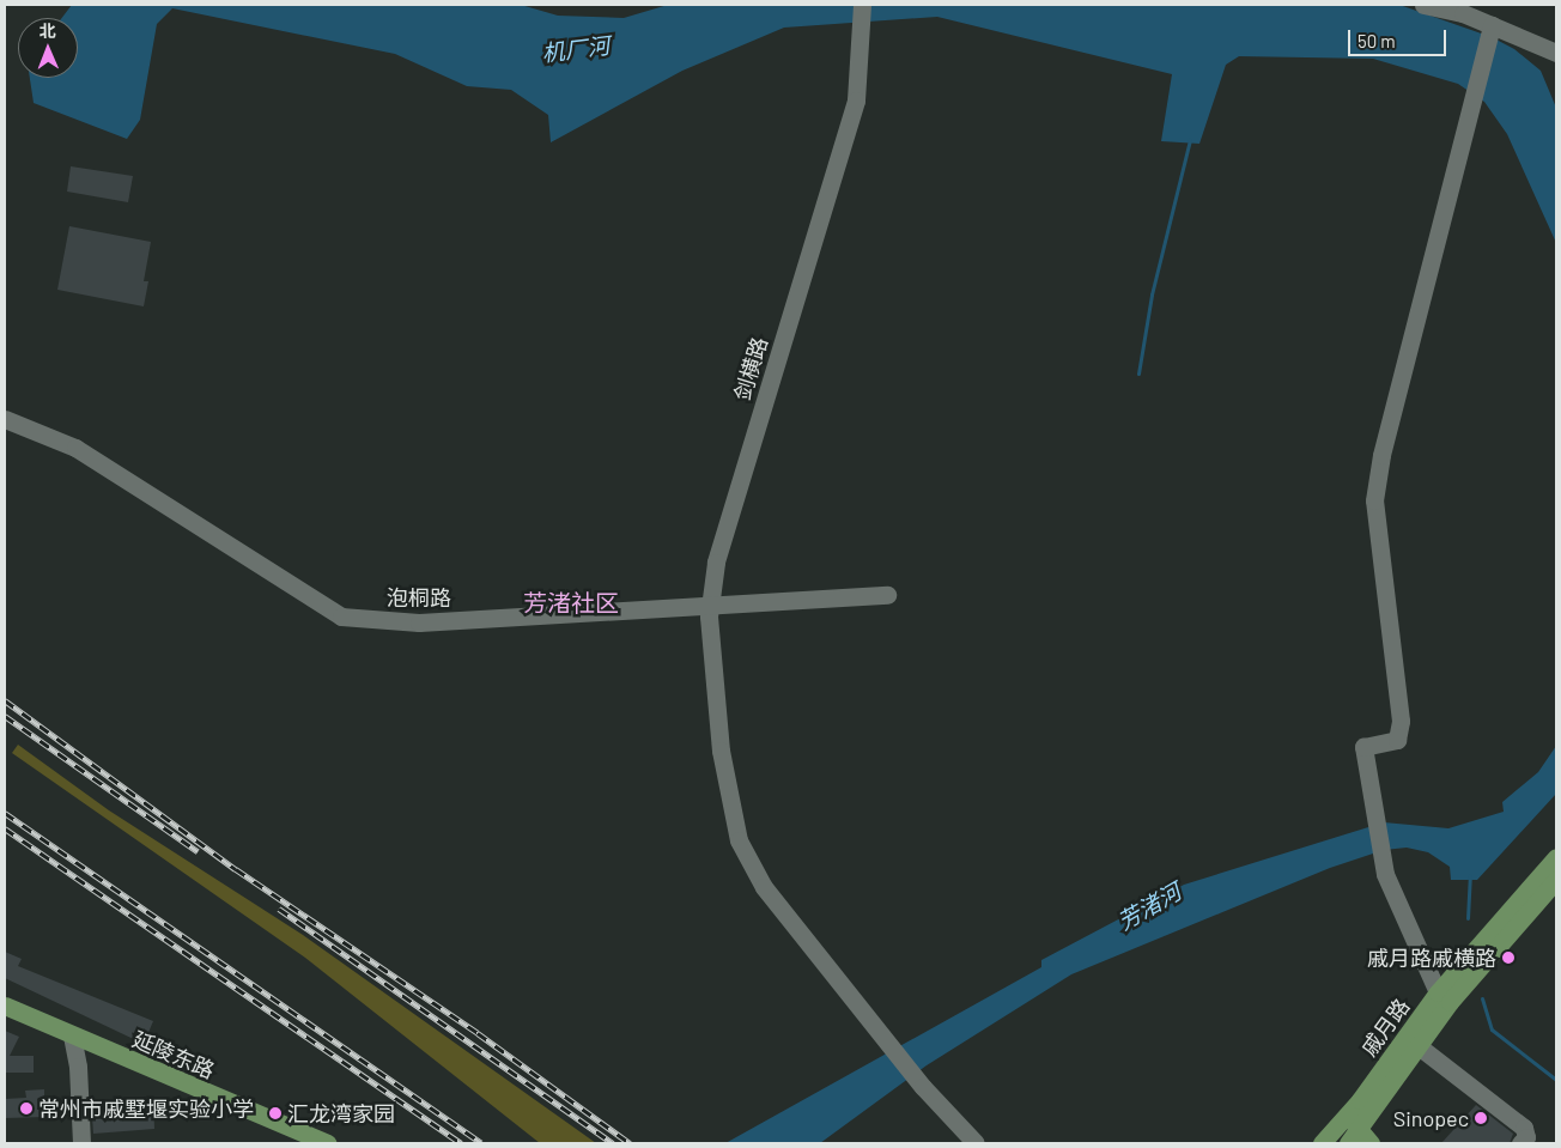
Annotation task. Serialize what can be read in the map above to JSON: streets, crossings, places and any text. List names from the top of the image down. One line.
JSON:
{"streets":{"main road":["戚月路","延陵东路"],"street":["剑横路","泡桐路"]},"crossings":[["剑横路","泡桐路"]],"districts":["芳渚社区"],"water":["机厂河","芳渚河"],"places":["戚月路戚横路","常州市戚墅堰实验小学","汇龙湾家园","Sinopec"],"scale_bar":"50 m","north":"top"}
